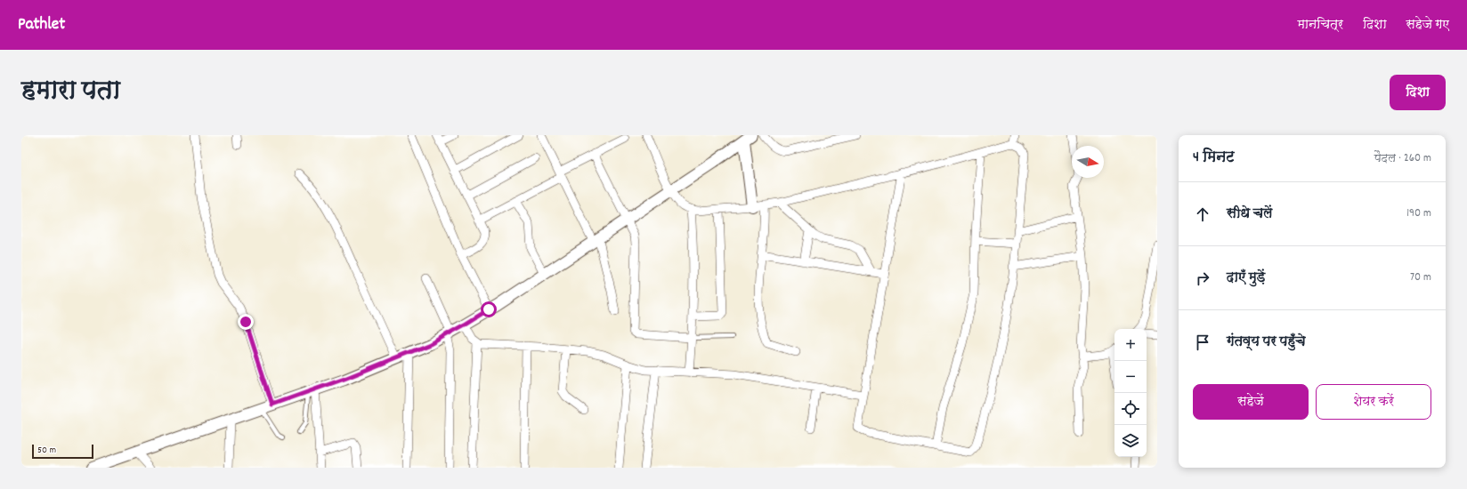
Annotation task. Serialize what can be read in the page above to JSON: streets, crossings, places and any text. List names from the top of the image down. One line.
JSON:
{"scale_bar":"50 m","north":"right","page":{"header":"Pathlet","nav":["मानचित्र","दिशा","सहेजे गए"],"title":"हमारा पता","buttons":["दिशा",["सहेजें","शेयर करें"]],"heading":["4 मिनट","पैदल · 260 m"],"list":[["सीधे चलें","190 m"],["दाएँ मुड़ें","70 m"],"गंतव्य पर पहुँचे"],"map_buttons":["+","−"],"scale":"50 m"}}
